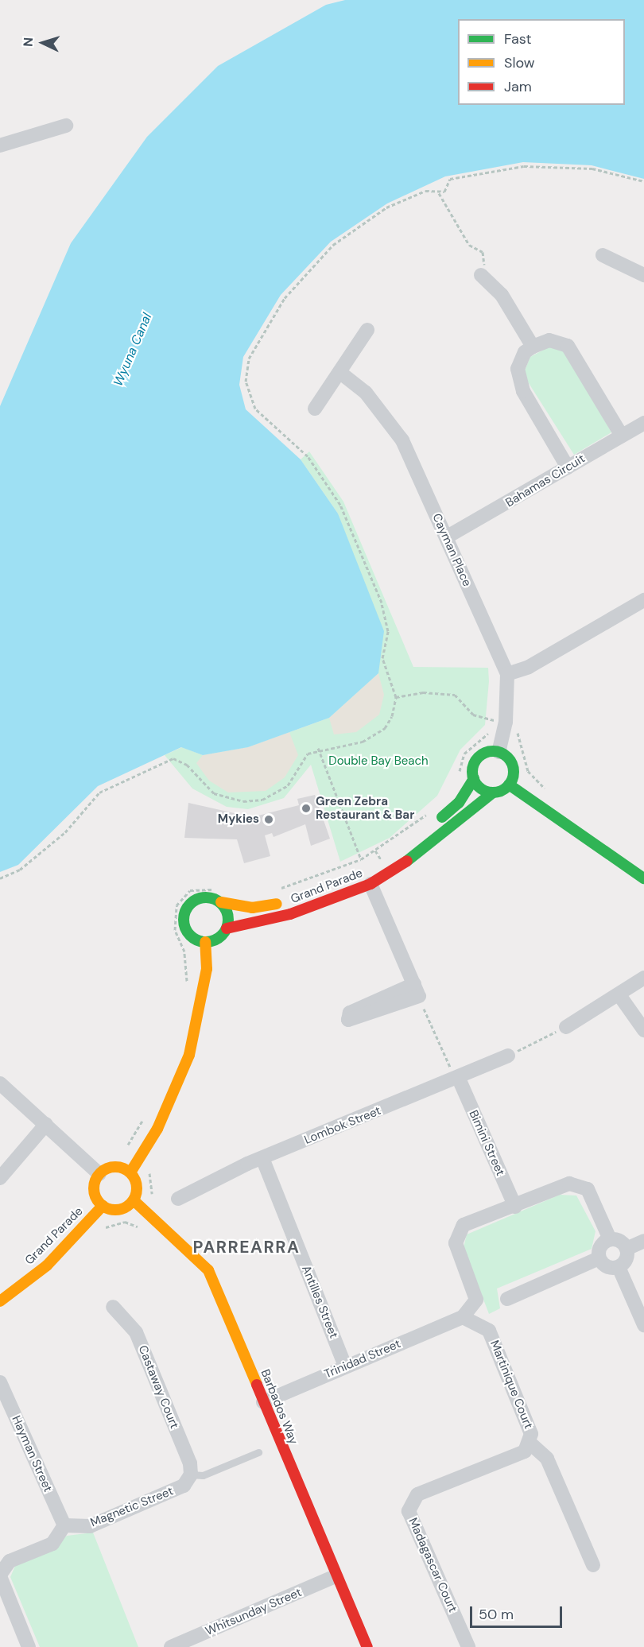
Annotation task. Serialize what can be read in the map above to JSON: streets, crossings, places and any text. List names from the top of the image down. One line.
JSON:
{"streets":{"street":["Bahamas Circuit","Cayman Place","Grand Parade","Lombok Street","Bimini Street","Antilles Street","Trinidad Street","Martinique Court","Castaway Court","Barbados Way","Hayman Street","Magnetic Street","Madagascar Court","Whitsunday Street"]},"crossings":[["Bahamas Circuit","Cayman Place"],["Cayman Place","Grand Parade"],["Grand Parade","Barbados Way"],["Lombok Street","Bimini Street"],["Lombok Street","Antilles Street"],["Antilles Street","Trinidad Street"],["Trinidad Street","Martinique Court"],["Trinidad Street","Barbados Way"],["Martinique Court","Madagascar Court"],["Castaway Court","Magnetic Street"],["Barbados Way","Whitsunday Street"],["Hayman Street","Magnetic Street"]],"districts":["PARREARRA"],"water":["Wyuna Canal"],"parks":["Double Bay Beach"],"places":["Green Zebra Restaurant & Bar","Mykies"],"legend":["Fast","Slow","Jam"],"scale_bar":"50 m","north":"left"}
